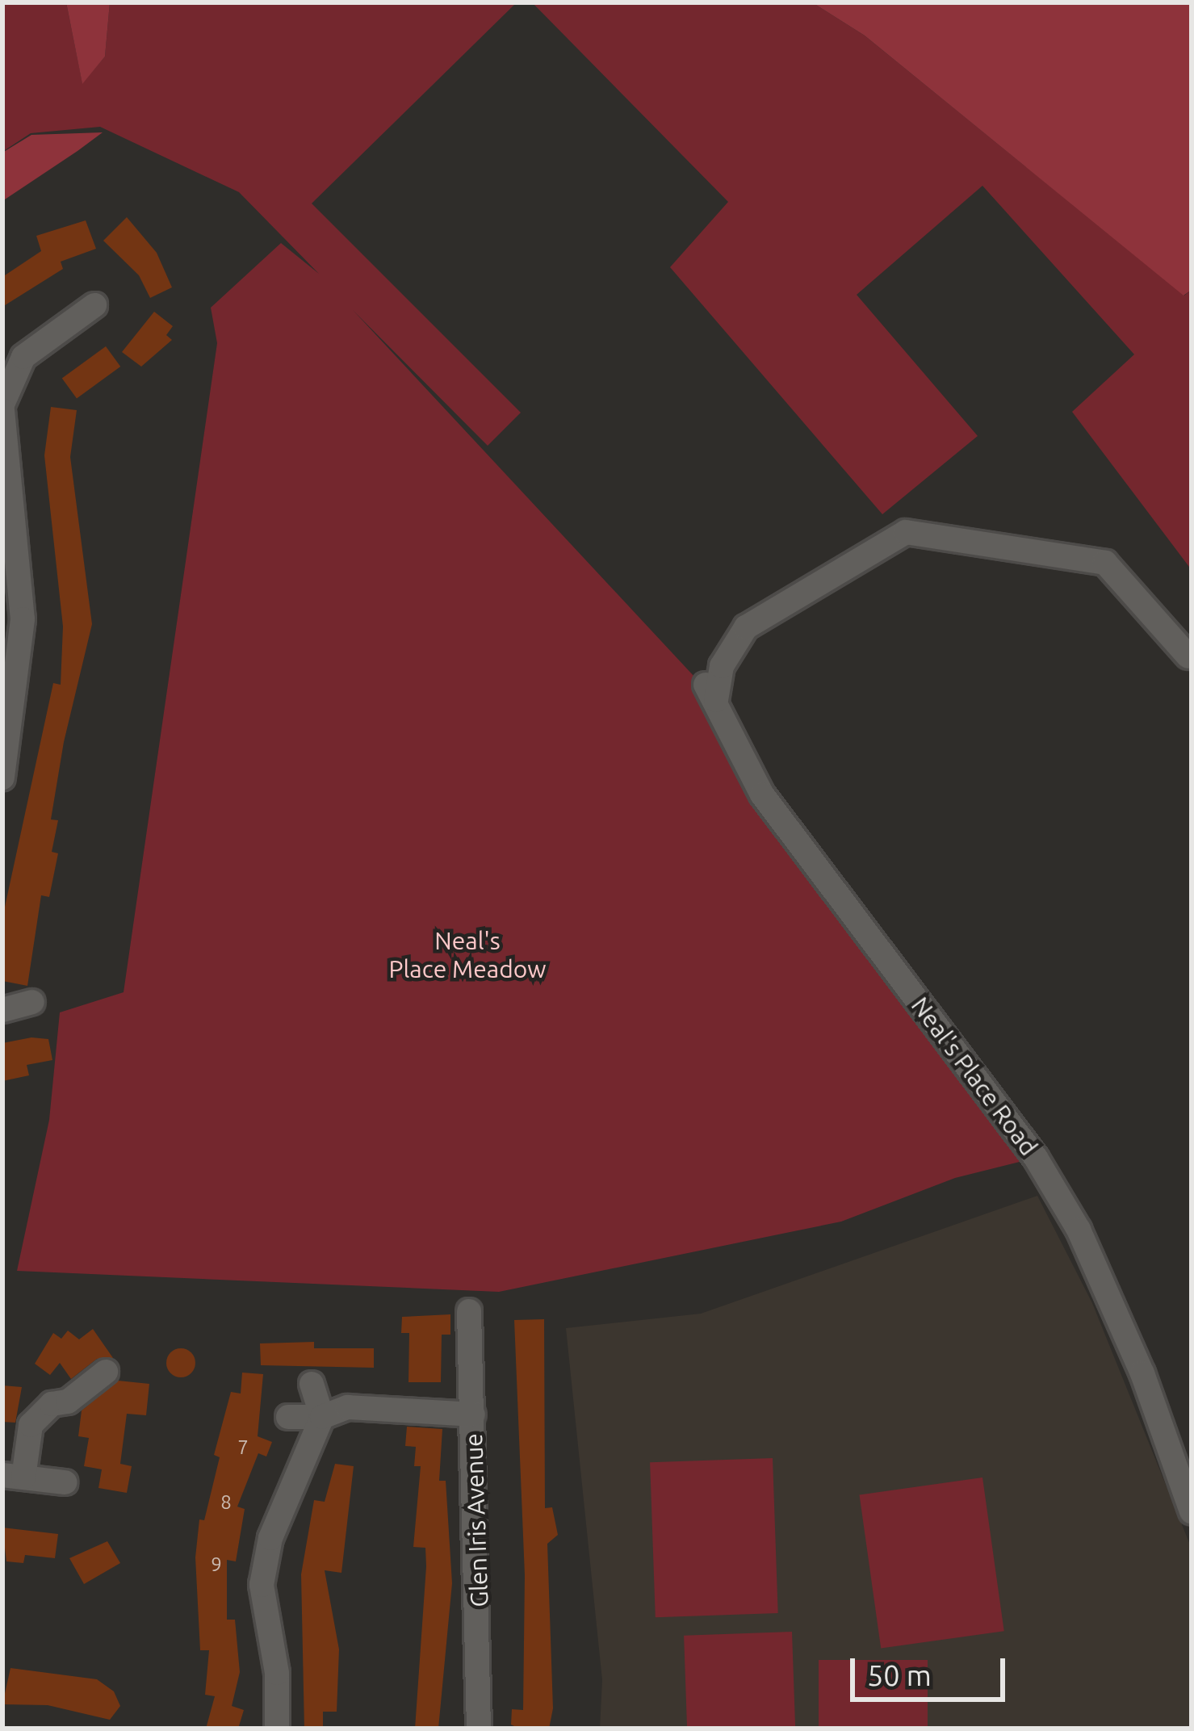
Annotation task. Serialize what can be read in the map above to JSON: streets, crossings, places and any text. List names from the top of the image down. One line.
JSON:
{"streets":{"street":["Neal's Place Road","Glen Iris Avenue"]},"parks":["Neal's Place Meadow"],"house_numbers":["7","8","9"],"scale_bar":"50 m"}
